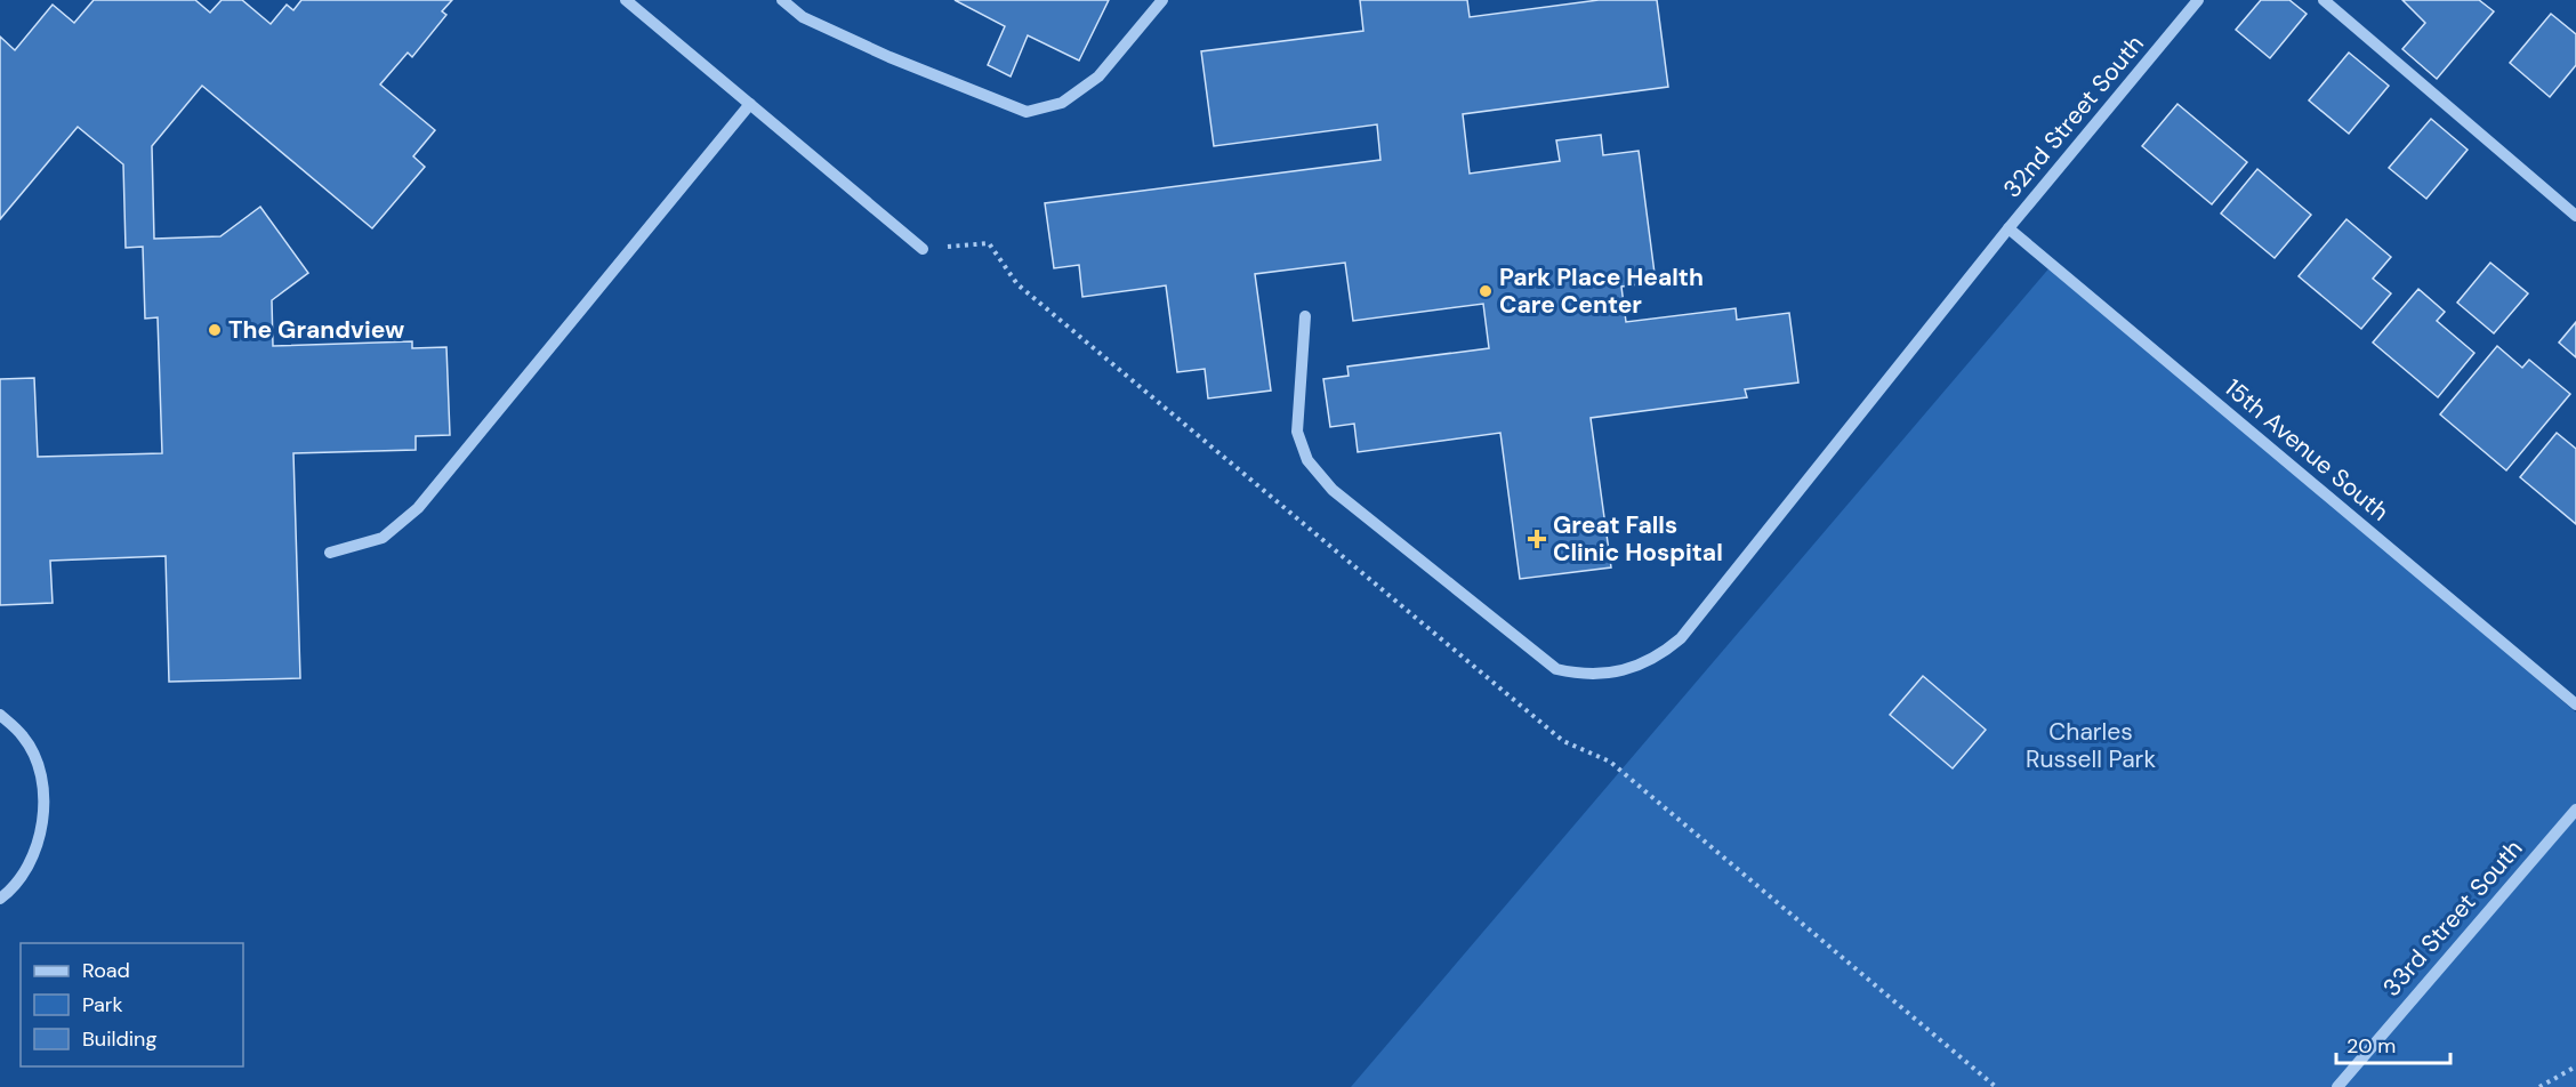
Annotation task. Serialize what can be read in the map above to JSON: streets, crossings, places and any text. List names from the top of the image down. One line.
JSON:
{"streets":{"street":["32nd Street South","15th Avenue South","33rd Street South"]},"crossings":[["32nd Street South","15th Avenue South"]],"parks":["Charles Russell Park"],"places":{"other":["Park Place Health Care Center","The Grandview"],"health":["Great Falls Clinic Hospital"]},"legend":["Road","Park","Building"],"scale_bar":"20 m"}
